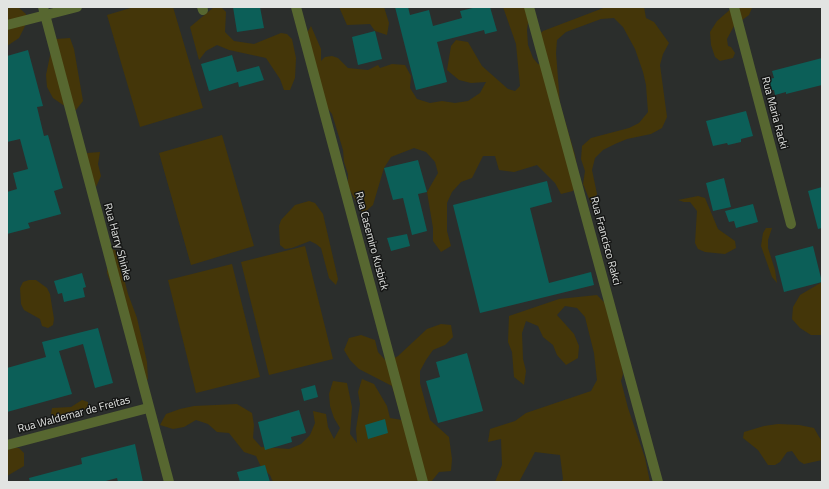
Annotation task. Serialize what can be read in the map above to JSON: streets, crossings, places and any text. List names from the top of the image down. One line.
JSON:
{"streets":{"street":["Rua Maria Racki","Rua Casemiro Kusbick","Rua Francisco Rakci","Rua Harry Shinke","Rua Waldemar de Freitas"]},"crossings":[["Rua Harry Shinke","Rua Waldemar de Freitas"]]}
